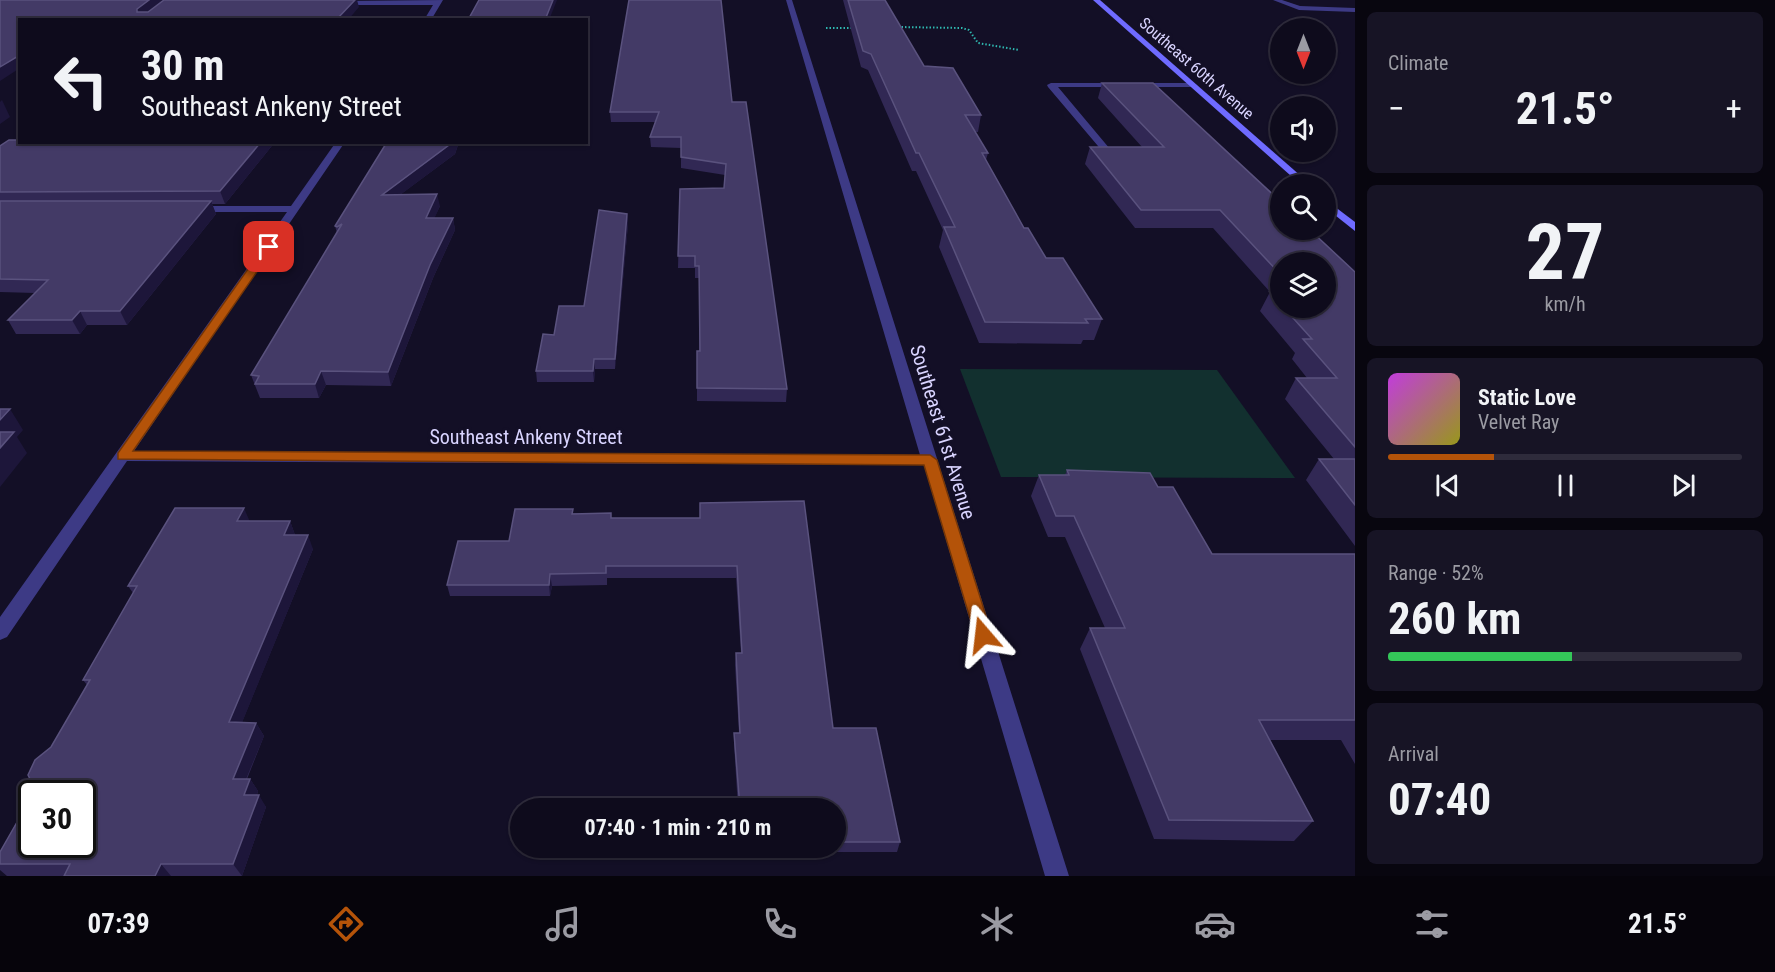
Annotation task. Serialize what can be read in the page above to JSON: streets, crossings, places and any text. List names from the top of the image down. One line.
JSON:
{"streets":{"main road":["Southeast 60th Avenue"],"street":["Southeast 61st Avenue","Southeast Ankeny Street"]},"crossings":[["Southeast 61st Avenue","Southeast Ankeny Street"]],"north":"bottom","page":{"tile":["Climate",["27","km/h"],["Range · 52%","260 km"],["Arrival","07:40"]],"turn":["30 m","Southeast Ankeny Street"],"heat":["−","21.5°","+"],"song":["Static Love","Velvet Ray"],"limit":"30","trip":"07:40 · 1 min · 210 m","tabs":["07:39","21.5°"]}}
